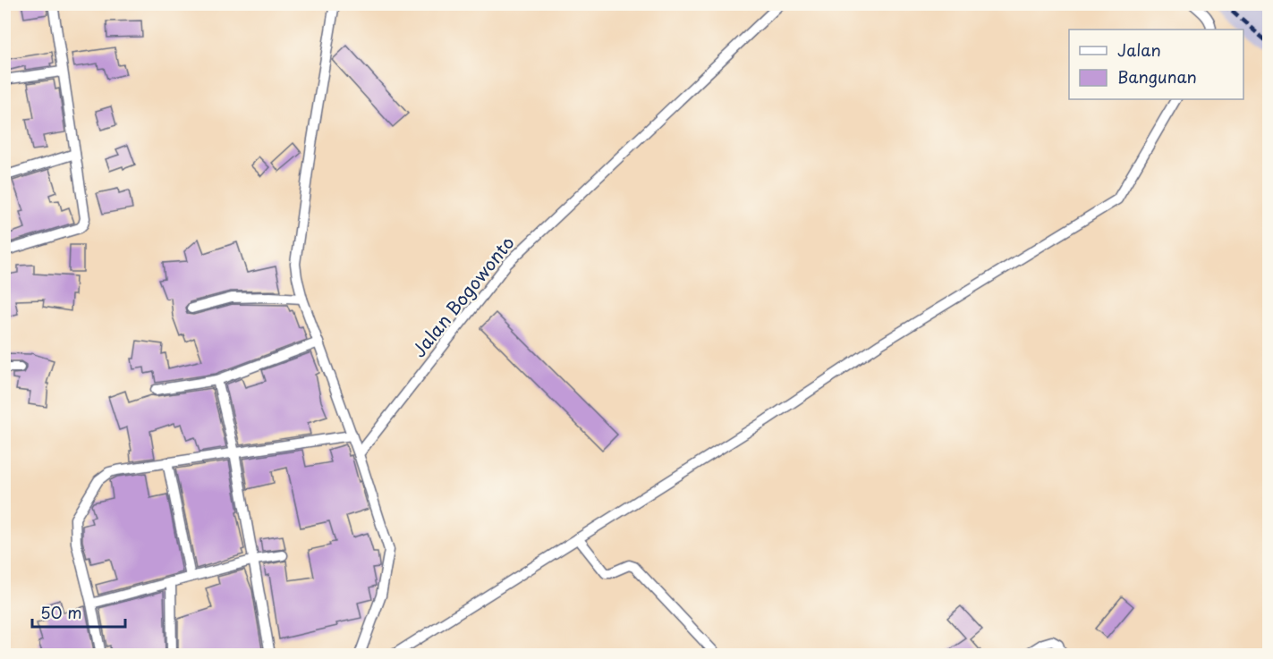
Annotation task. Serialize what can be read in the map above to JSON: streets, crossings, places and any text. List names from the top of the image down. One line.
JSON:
{"streets":{"street":["Jalan Bogowonto"]},"legend":["Jalan","Bangunan"],"scale_bar":"50 m"}
